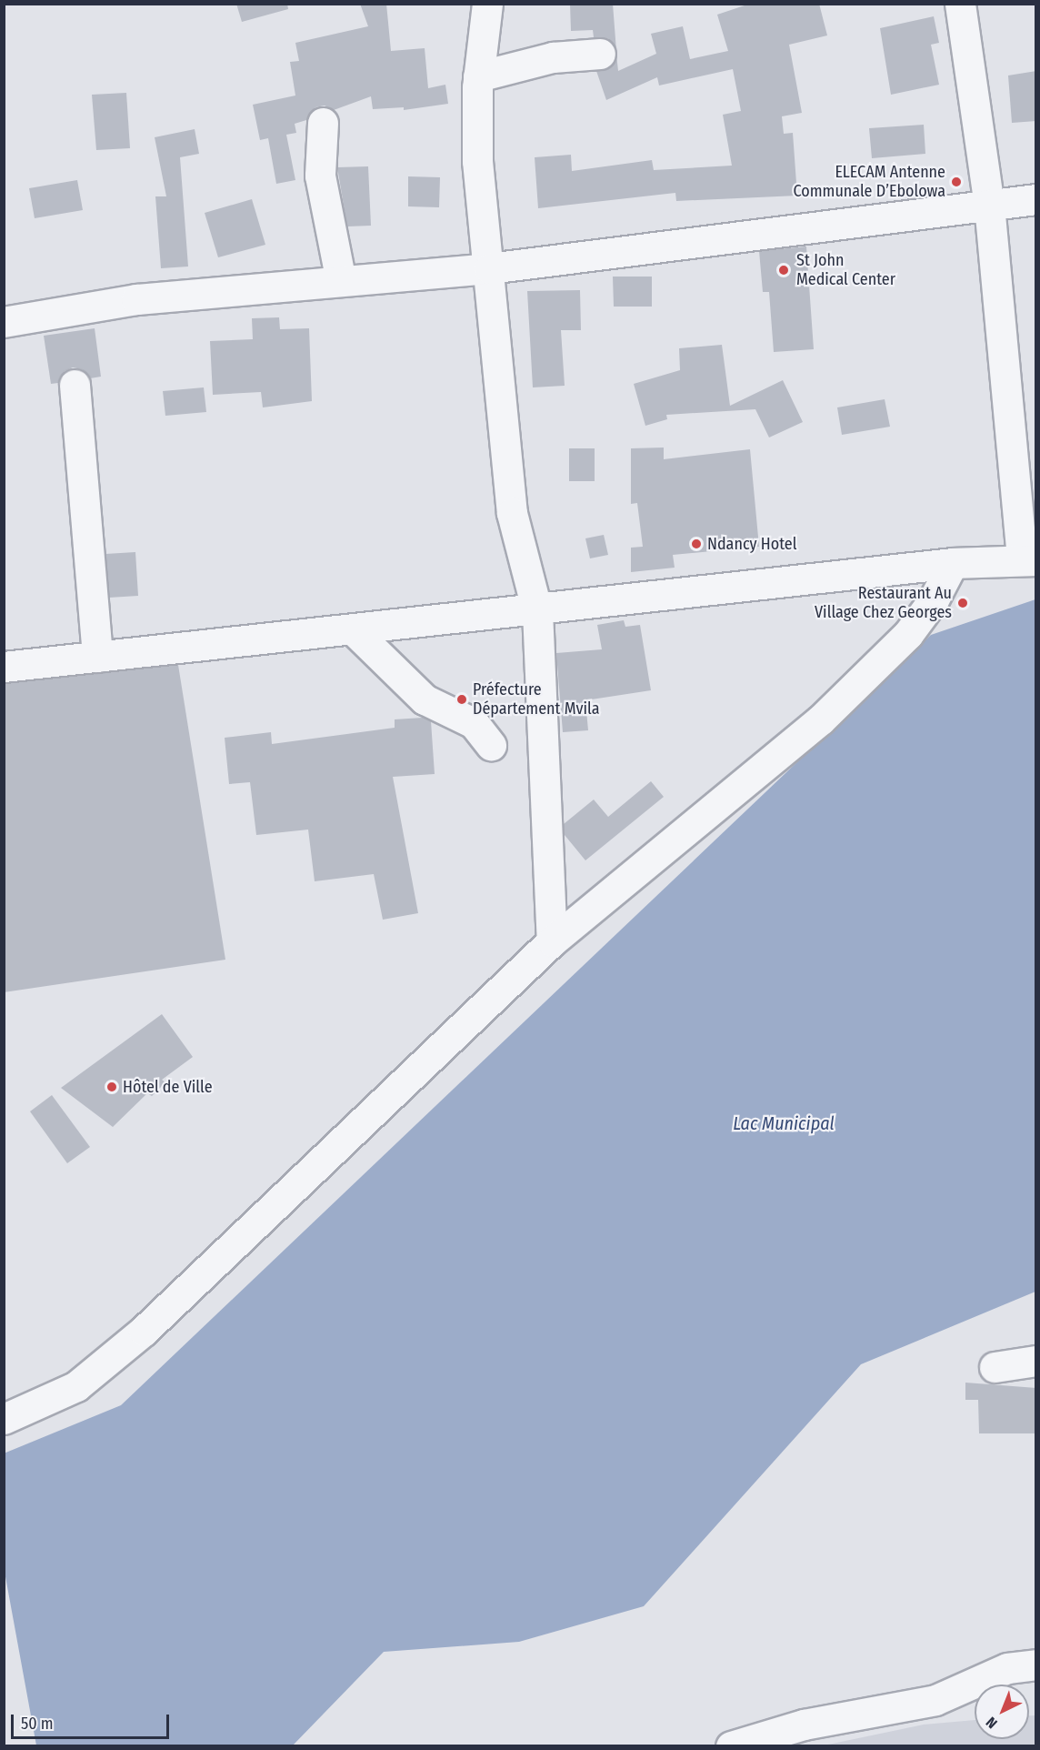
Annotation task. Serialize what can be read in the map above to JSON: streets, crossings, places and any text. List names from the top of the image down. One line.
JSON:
{"water":["Lac Municipal"],"places":["ELECAM Antenne Communale D’Ebolowa","St John Medical Center","Ndancy Hotel","Restaurant Au Village Chez Georges","Préfecture Département Mvila","Hôtel de Ville"],"scale_bar":"50 m","north":"bottom left"}
